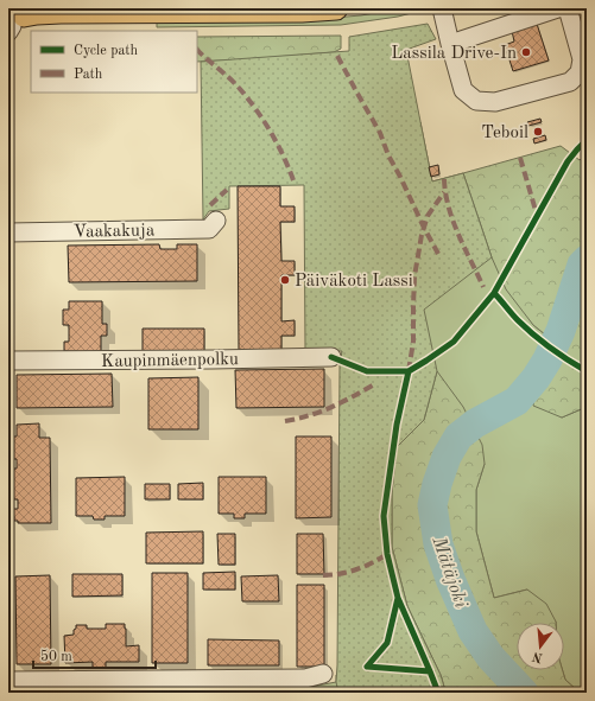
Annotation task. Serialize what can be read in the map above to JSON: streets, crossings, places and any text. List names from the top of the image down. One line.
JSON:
{"streets":{"street":["Vaakakuja","Kaupinmäenpolku"]},"water":["Mätäjoki"],"places":["Lassila Drive-In","Teboil","Päiväkoti Lassi"],"legend":["Cycle path","Path"],"scale_bar":"50 m","north":"bottom"}
